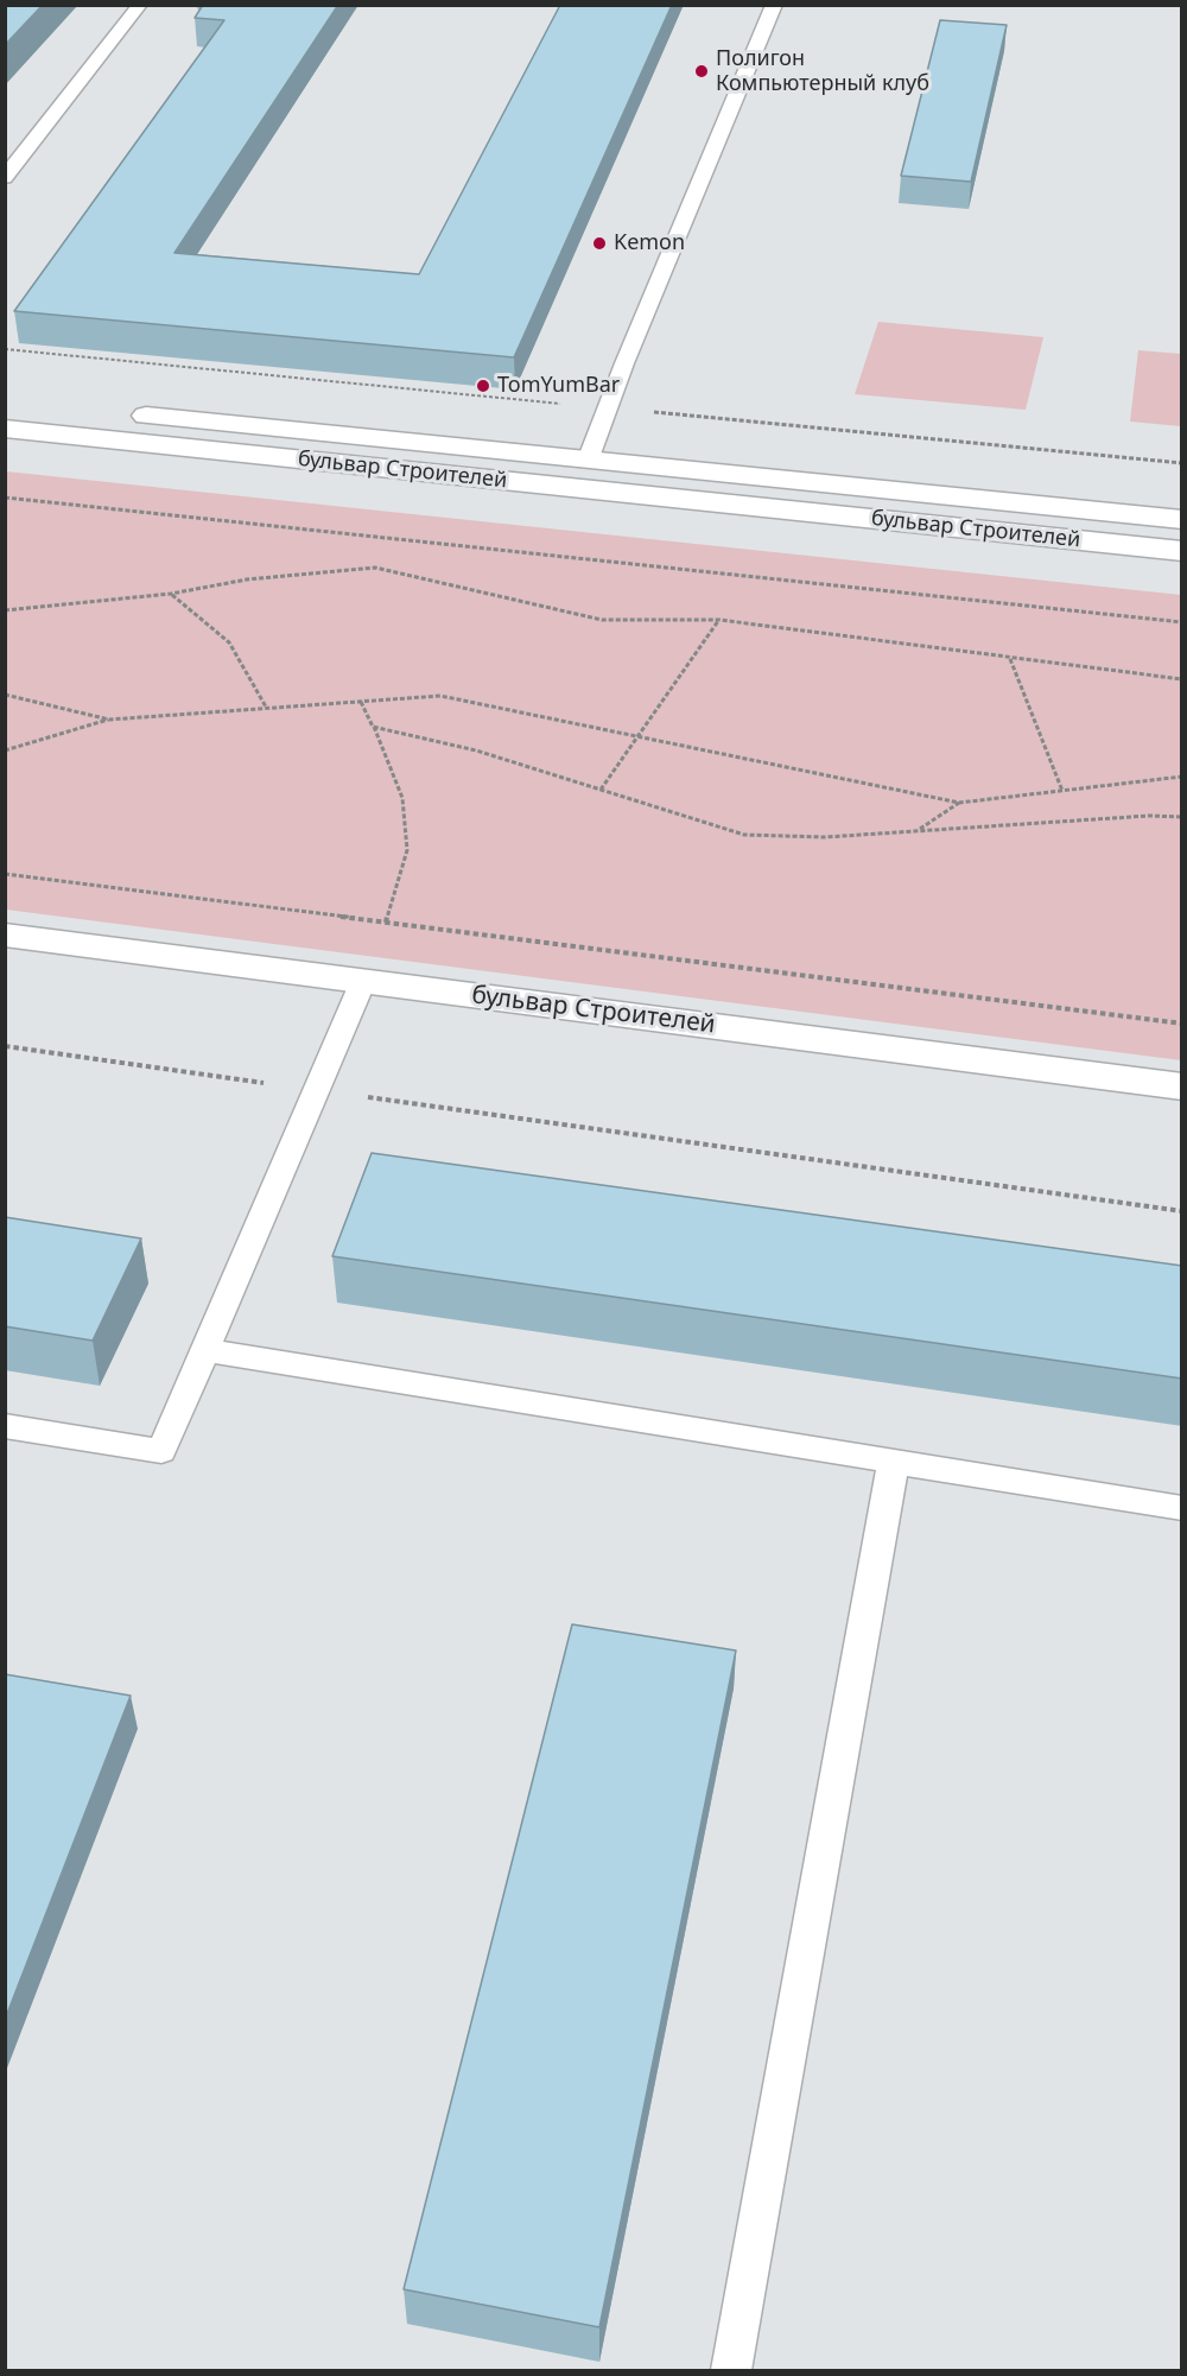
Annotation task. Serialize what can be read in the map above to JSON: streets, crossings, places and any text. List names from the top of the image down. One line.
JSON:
{"streets":{"main road":["бульвар Строителей"]},"places":["Полигон Компьютерный клуб","Kemon","TomYumBar"]}
